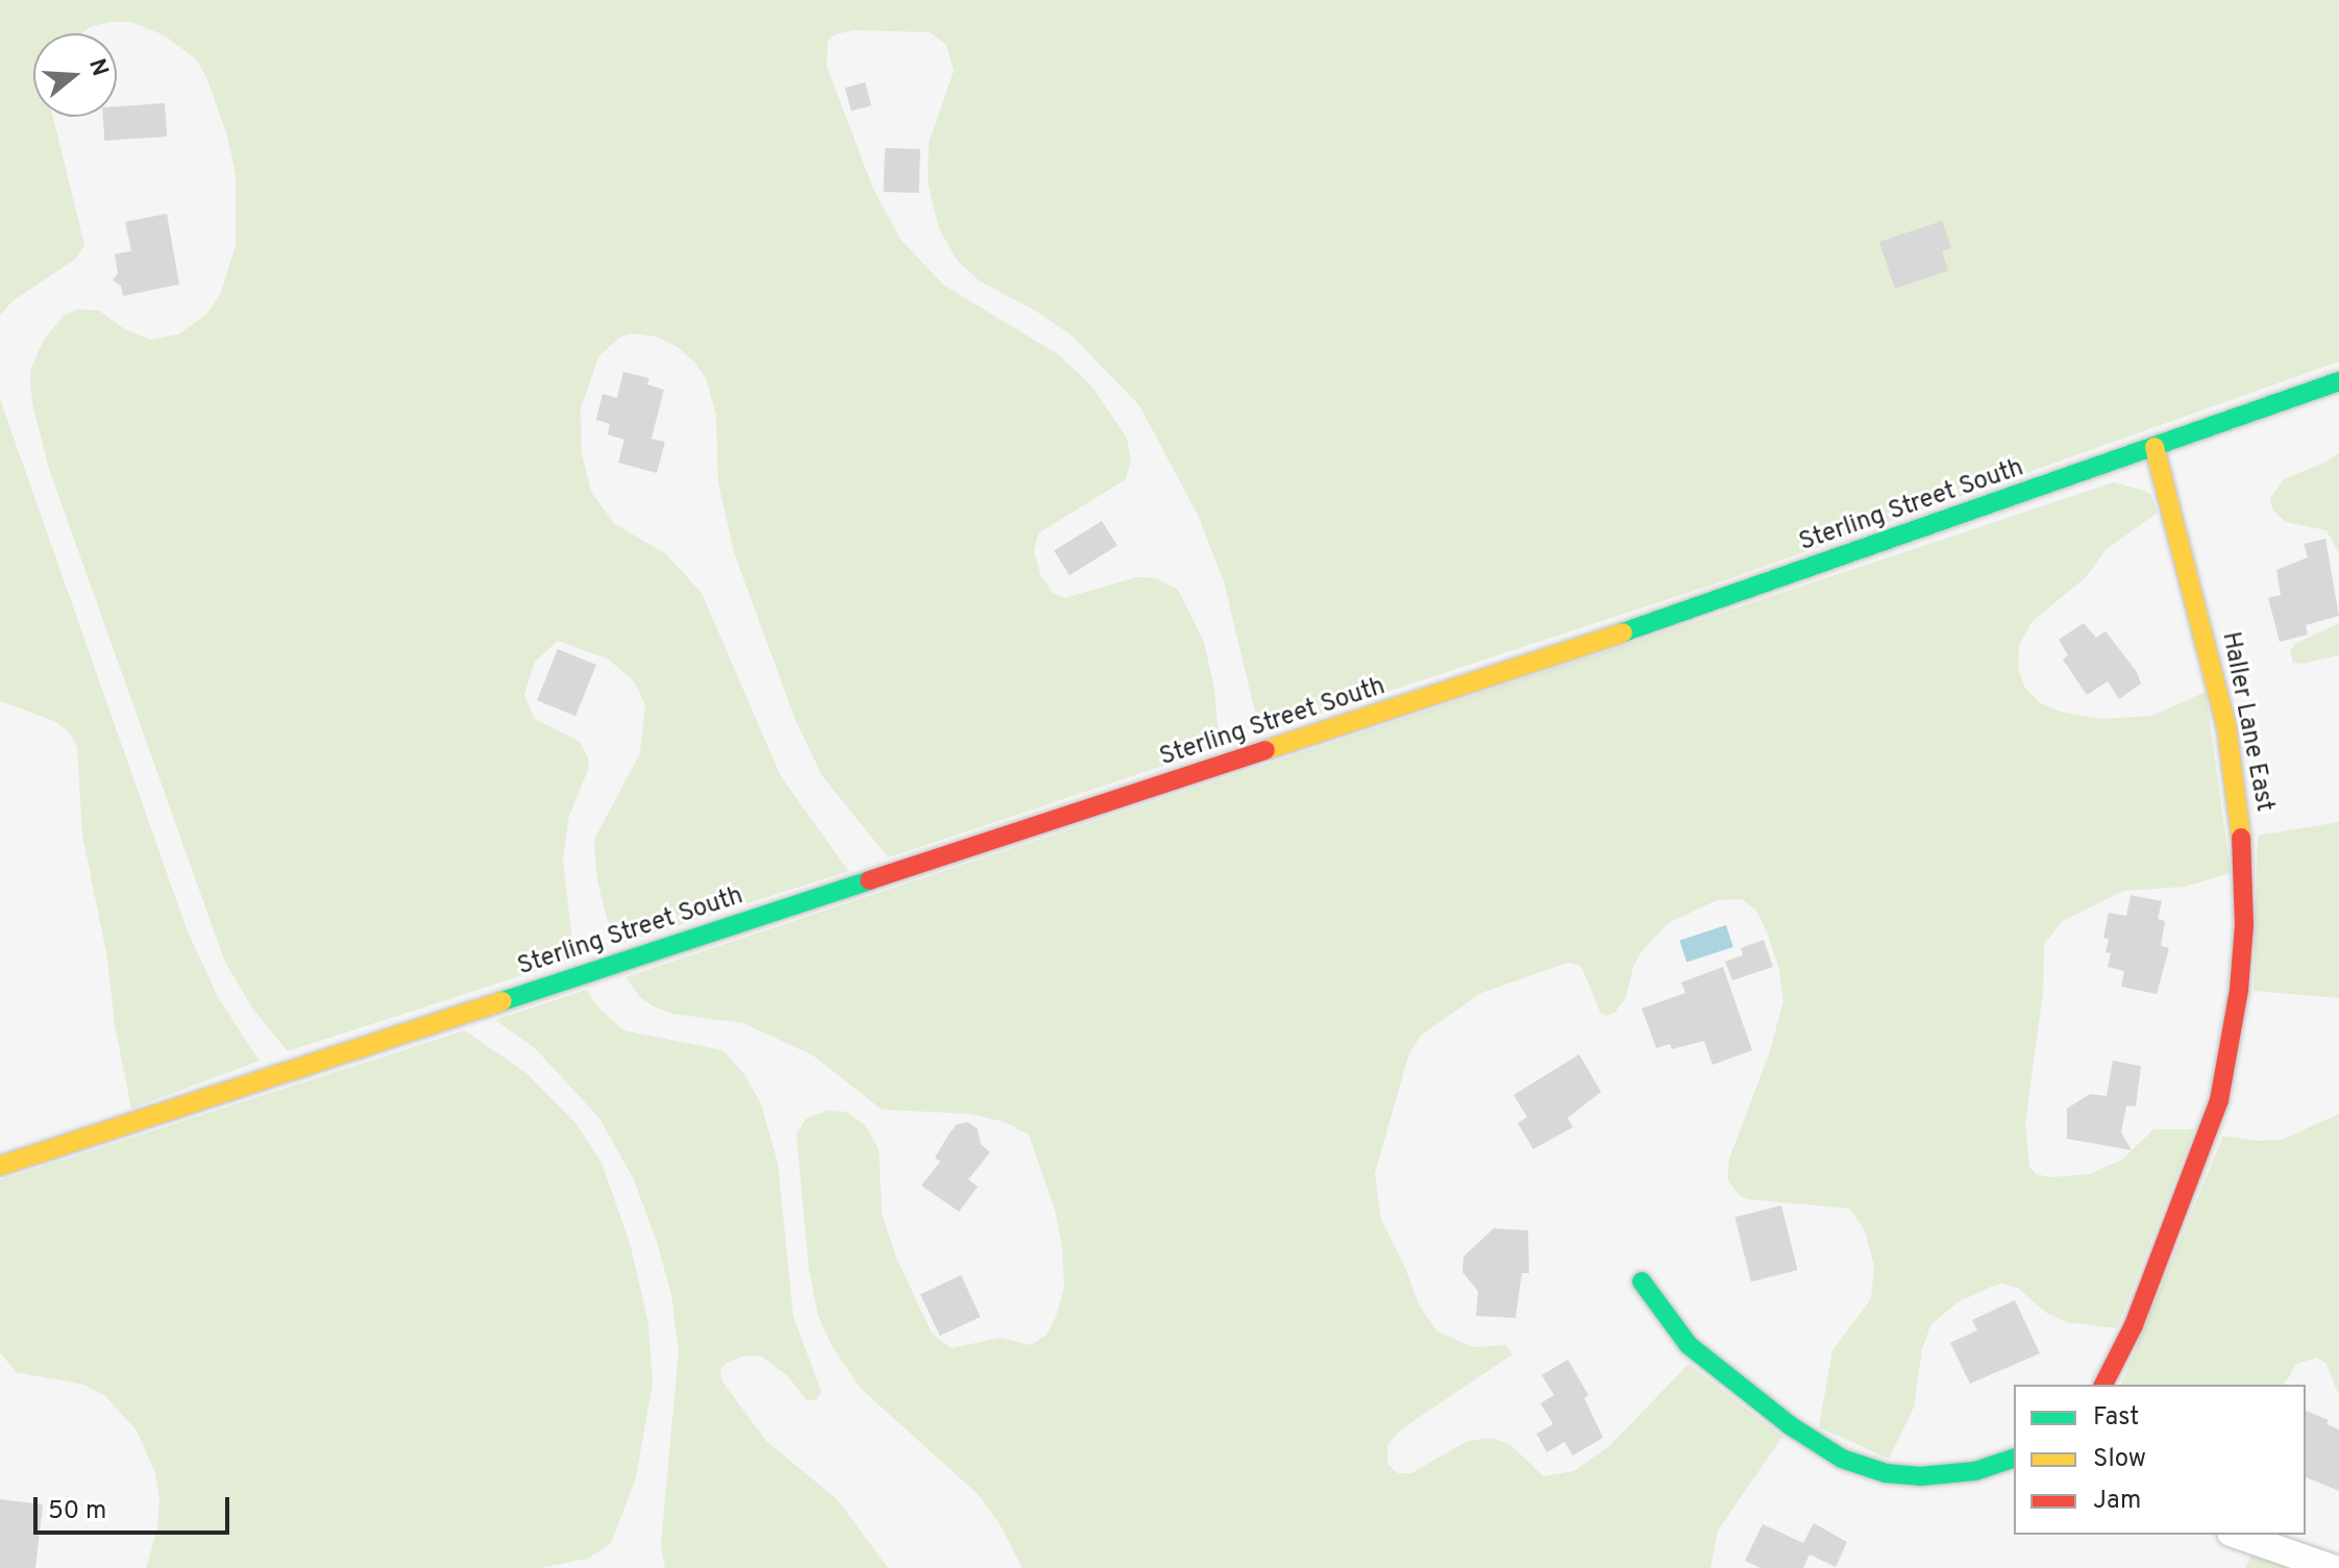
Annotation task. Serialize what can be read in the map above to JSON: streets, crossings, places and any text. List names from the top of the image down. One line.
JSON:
{"streets":{"street":["Sterling Street South","Haller Lane East"]},"crossings":[["Sterling Street South","Haller Lane East"]],"legend":["Fast","Slow","Jam"],"scale_bar":"50 m","north":"right"}
